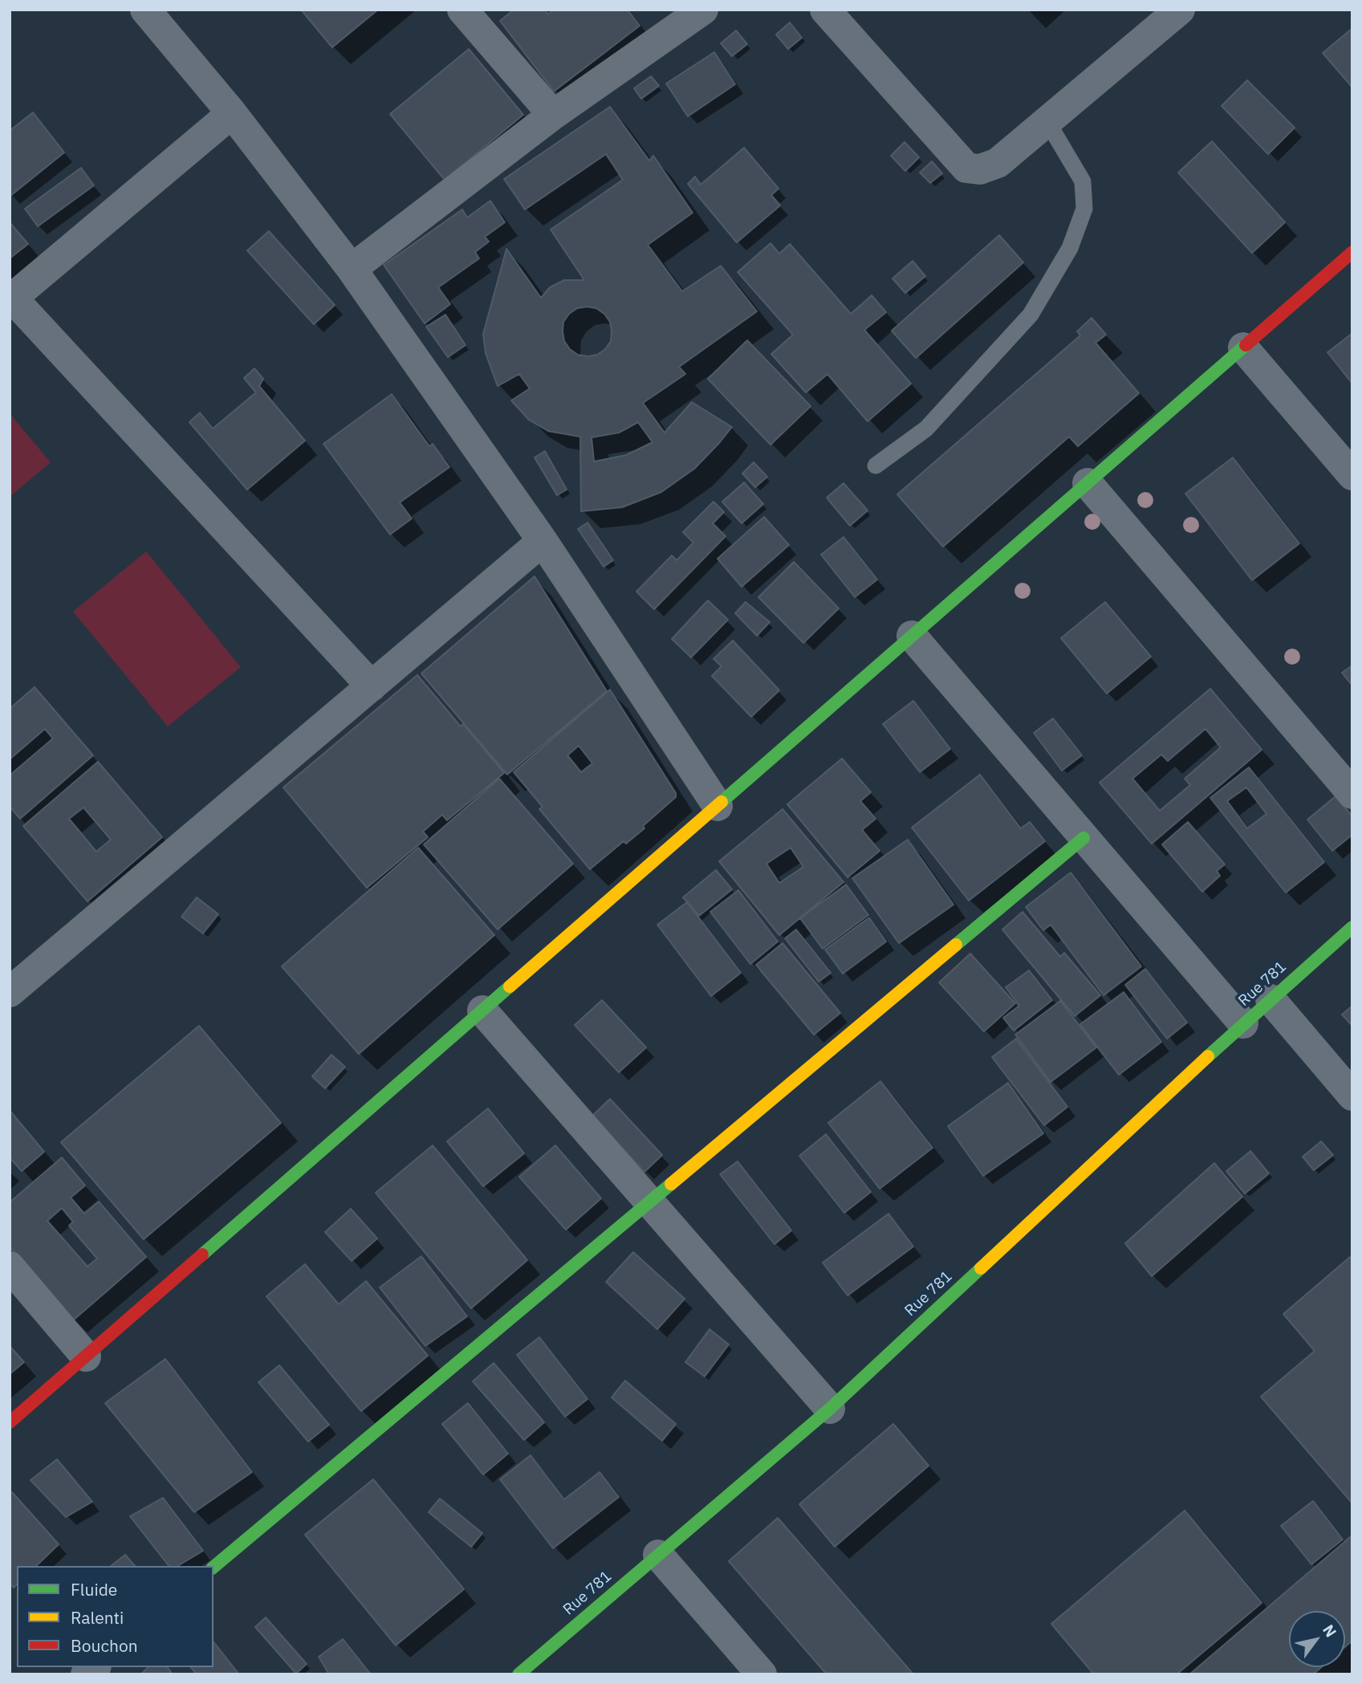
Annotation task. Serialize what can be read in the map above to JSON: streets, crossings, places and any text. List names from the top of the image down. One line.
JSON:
{"streets":{"street":["Rue 781"]},"legend":["Fluide","Ralenti","Bouchon"],"north":"top right"}
